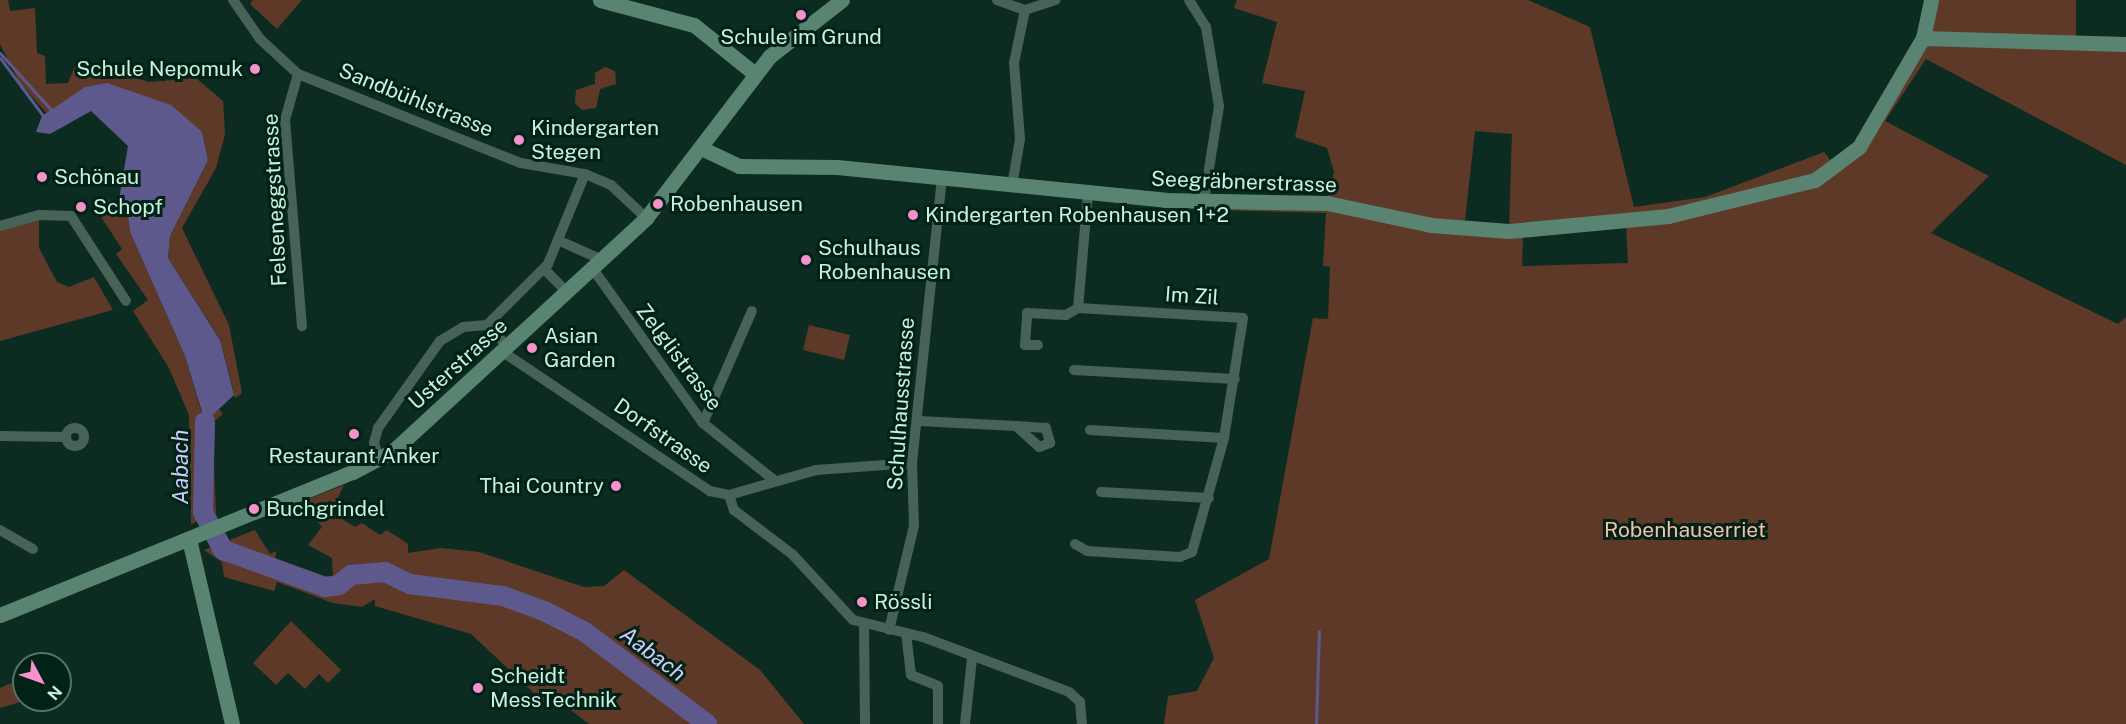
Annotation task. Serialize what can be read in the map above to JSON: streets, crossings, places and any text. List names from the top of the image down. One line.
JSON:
{"streets":{"street":["Sandbühlstrasse","Seegräbnerstrasse","Felseneggstrasse","Im Zil","Zelglistrasse","Usterstrasse","Schulhausstrasse","Dorfstrasse"]},"crossings":[["Sandbühlstrasse","Felseneggstrasse"],["Sandbühlstrasse","Usterstrasse"],["Seegräbnerstrasse","Usterstrasse"],["Seegräbnerstrasse","Schulhausstrasse"],["Zelglistrasse","Usterstrasse"],["Usterstrasse","Dorfstrasse"],["Schulhausstrasse","Dorfstrasse"]],"water":["Aabach"],"parks":["Robenhauserriet"],"places":["Schule im Grund","Schule Nepomuk","Kindergarten Stegen","Schönau","Robenhausen","Schopf","Kindergarten Robenhausen 1+2","Schulhaus Robenhausen","Asian Garden","Restaurant Anker","Thai Country","Buchgrindel","Rössli","Scheidt MessTechnik"],"north":"bottom right"}
